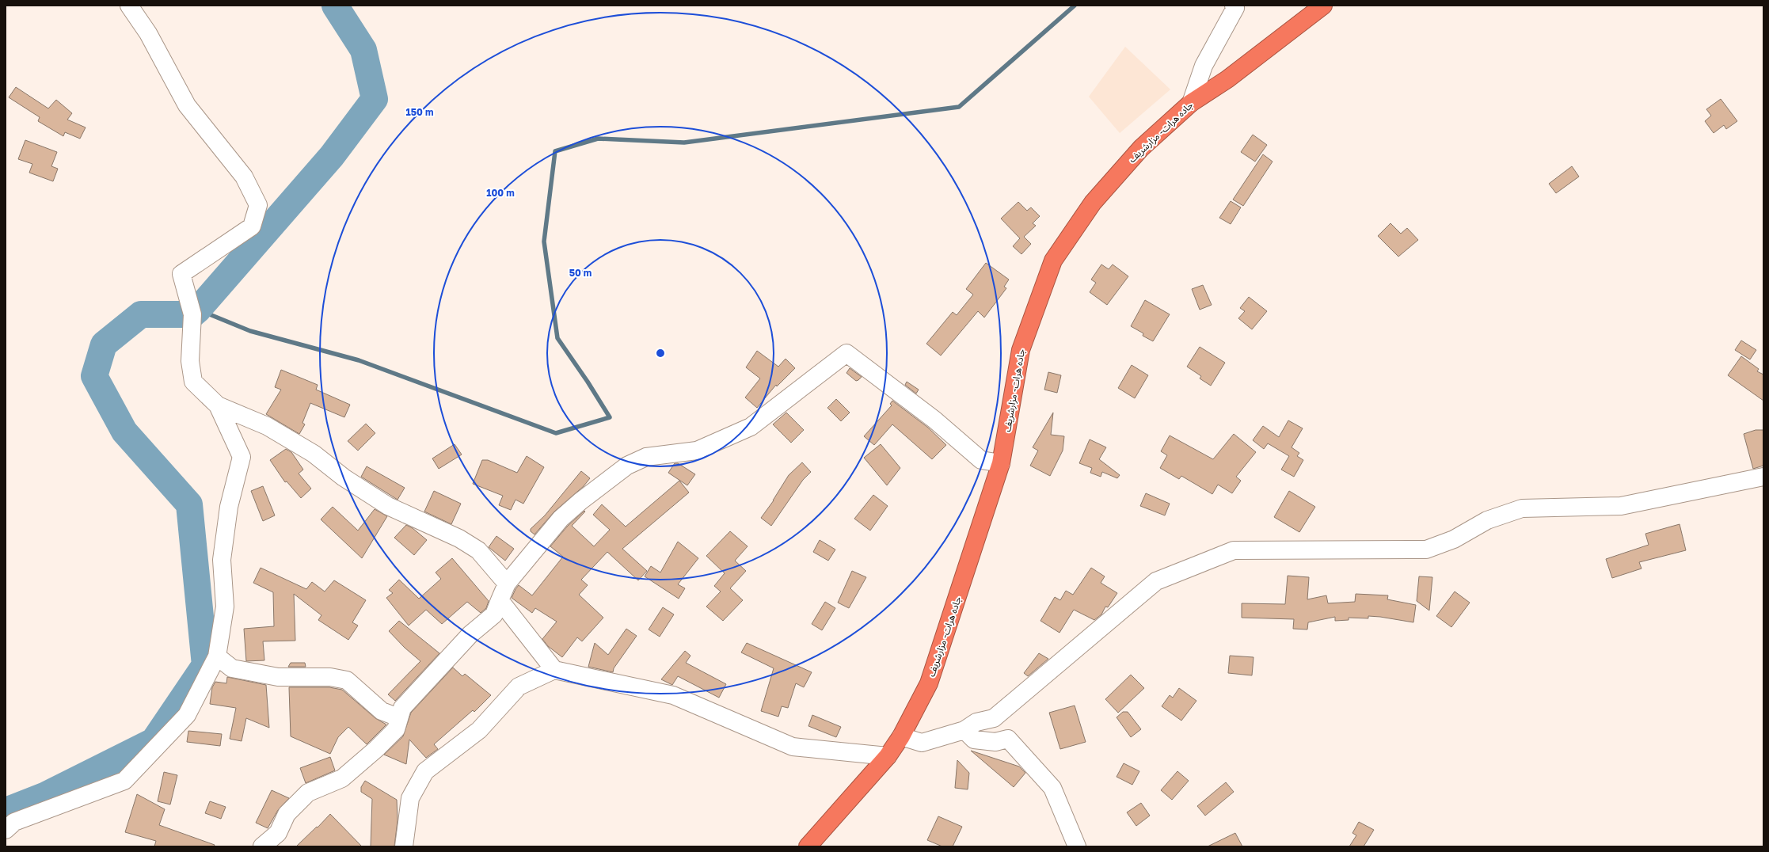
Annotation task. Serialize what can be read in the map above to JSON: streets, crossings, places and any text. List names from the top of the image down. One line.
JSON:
{"streets":{"highway":["جاده هرات- مزارشریف"]},"rings":["150 m","100 m","50 m"]}
